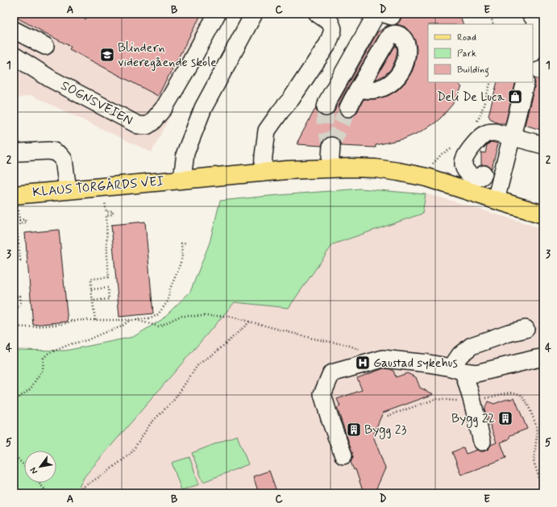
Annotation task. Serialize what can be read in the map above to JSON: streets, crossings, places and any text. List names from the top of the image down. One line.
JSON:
{"streets":{"main road":["KLAUS TORGÅRDS VEI"],"lane":["SOGNSVEIEN"]},"places":{"school or university":["Blindern videregående skole"],"shop":["Deli De Luca"],"hospital":["Gaustad sykehus"],"building":["Bygg 22","Bygg 23"]},"legend":["Road","Park","Building"],"north":"bottom left","grid":{"columns":["A","B","C","D","E"],"rows":["1","2","3","4","5"]}}
